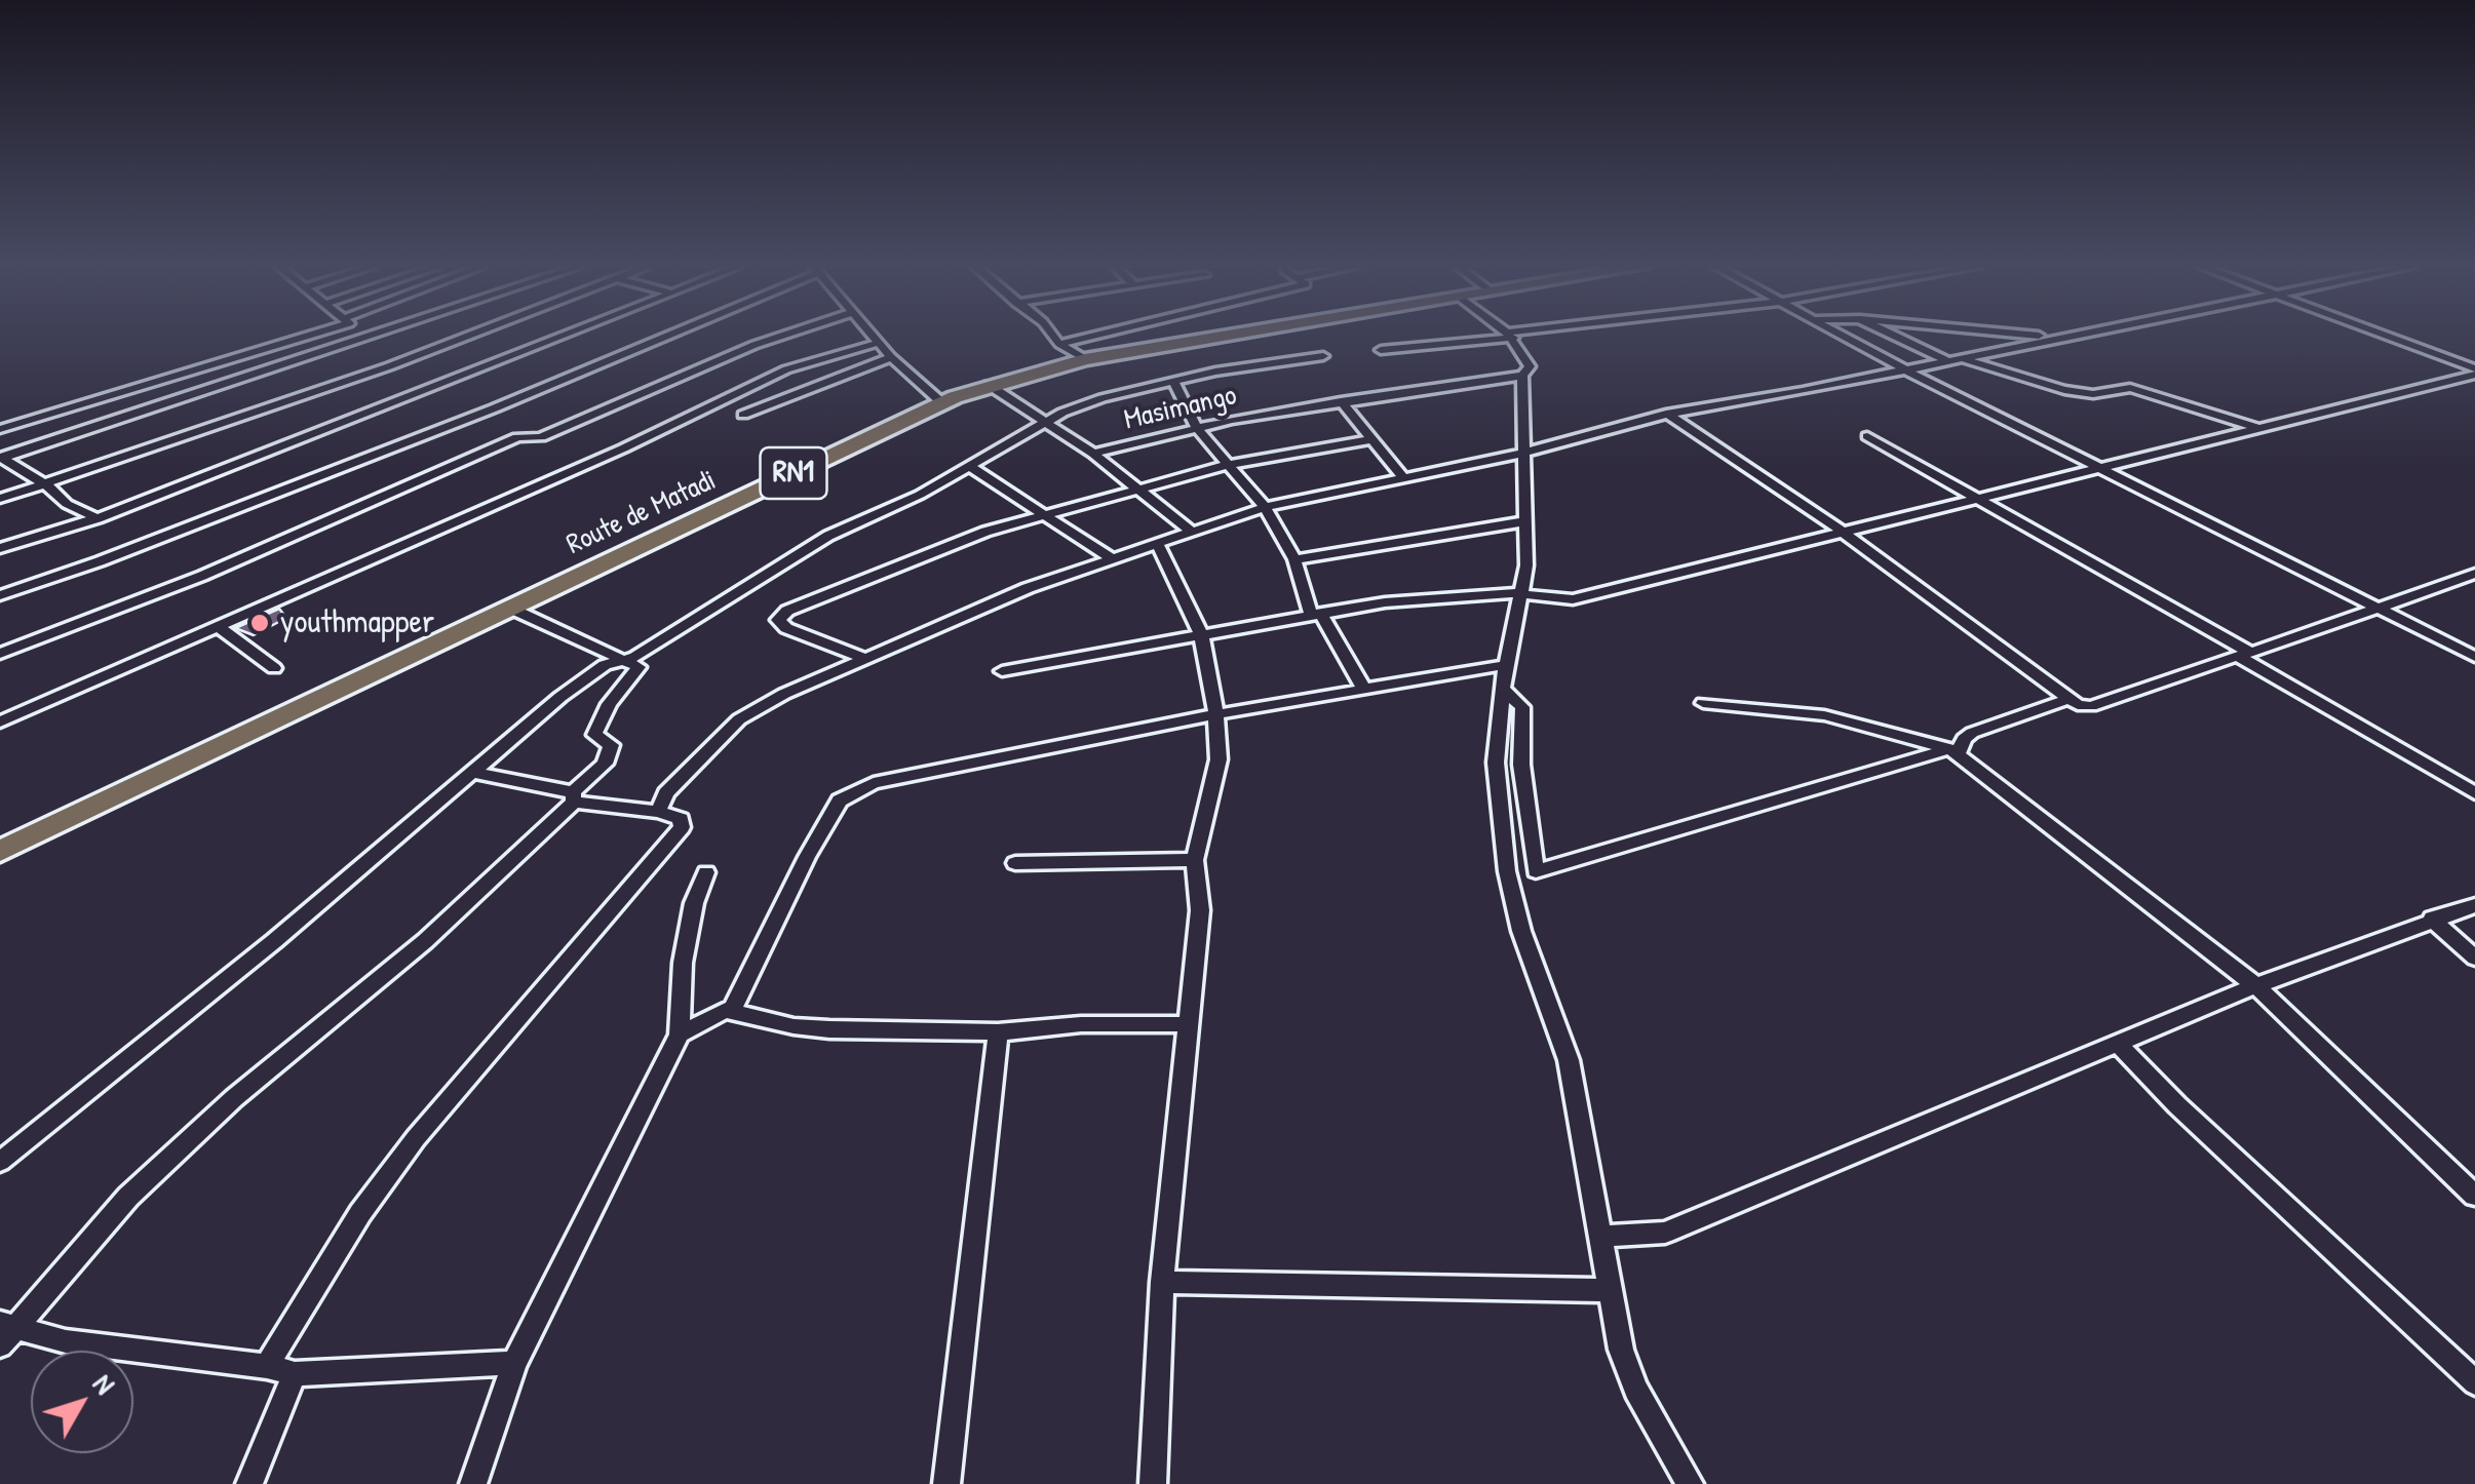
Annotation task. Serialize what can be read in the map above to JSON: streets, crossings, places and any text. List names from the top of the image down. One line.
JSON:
{"streets":{"highway":["RN1","Route de Matadi"],"street":["Masimango"]},"places":["youthmapper"],"north":"top right"}
